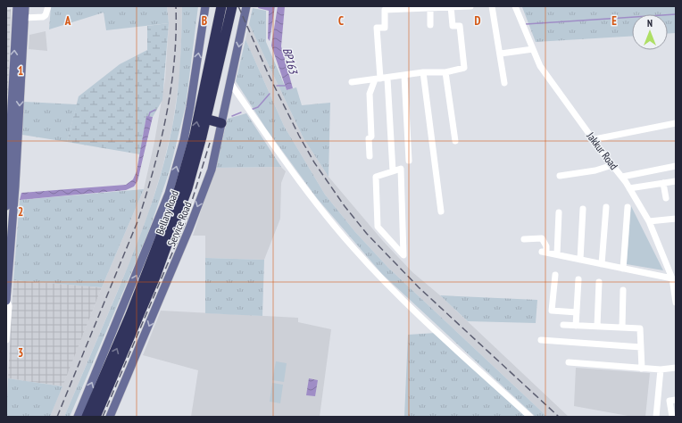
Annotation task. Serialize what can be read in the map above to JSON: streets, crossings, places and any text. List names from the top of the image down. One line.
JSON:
{"streets":{"highway":["Bellary Road"],"main road":["Service Road"],"street":["Jakkur Road"]},"water":["BP163"],"north":"top","grid":{"columns":["A","B","C","D","E"],"rows":["1","2","3"]}}
